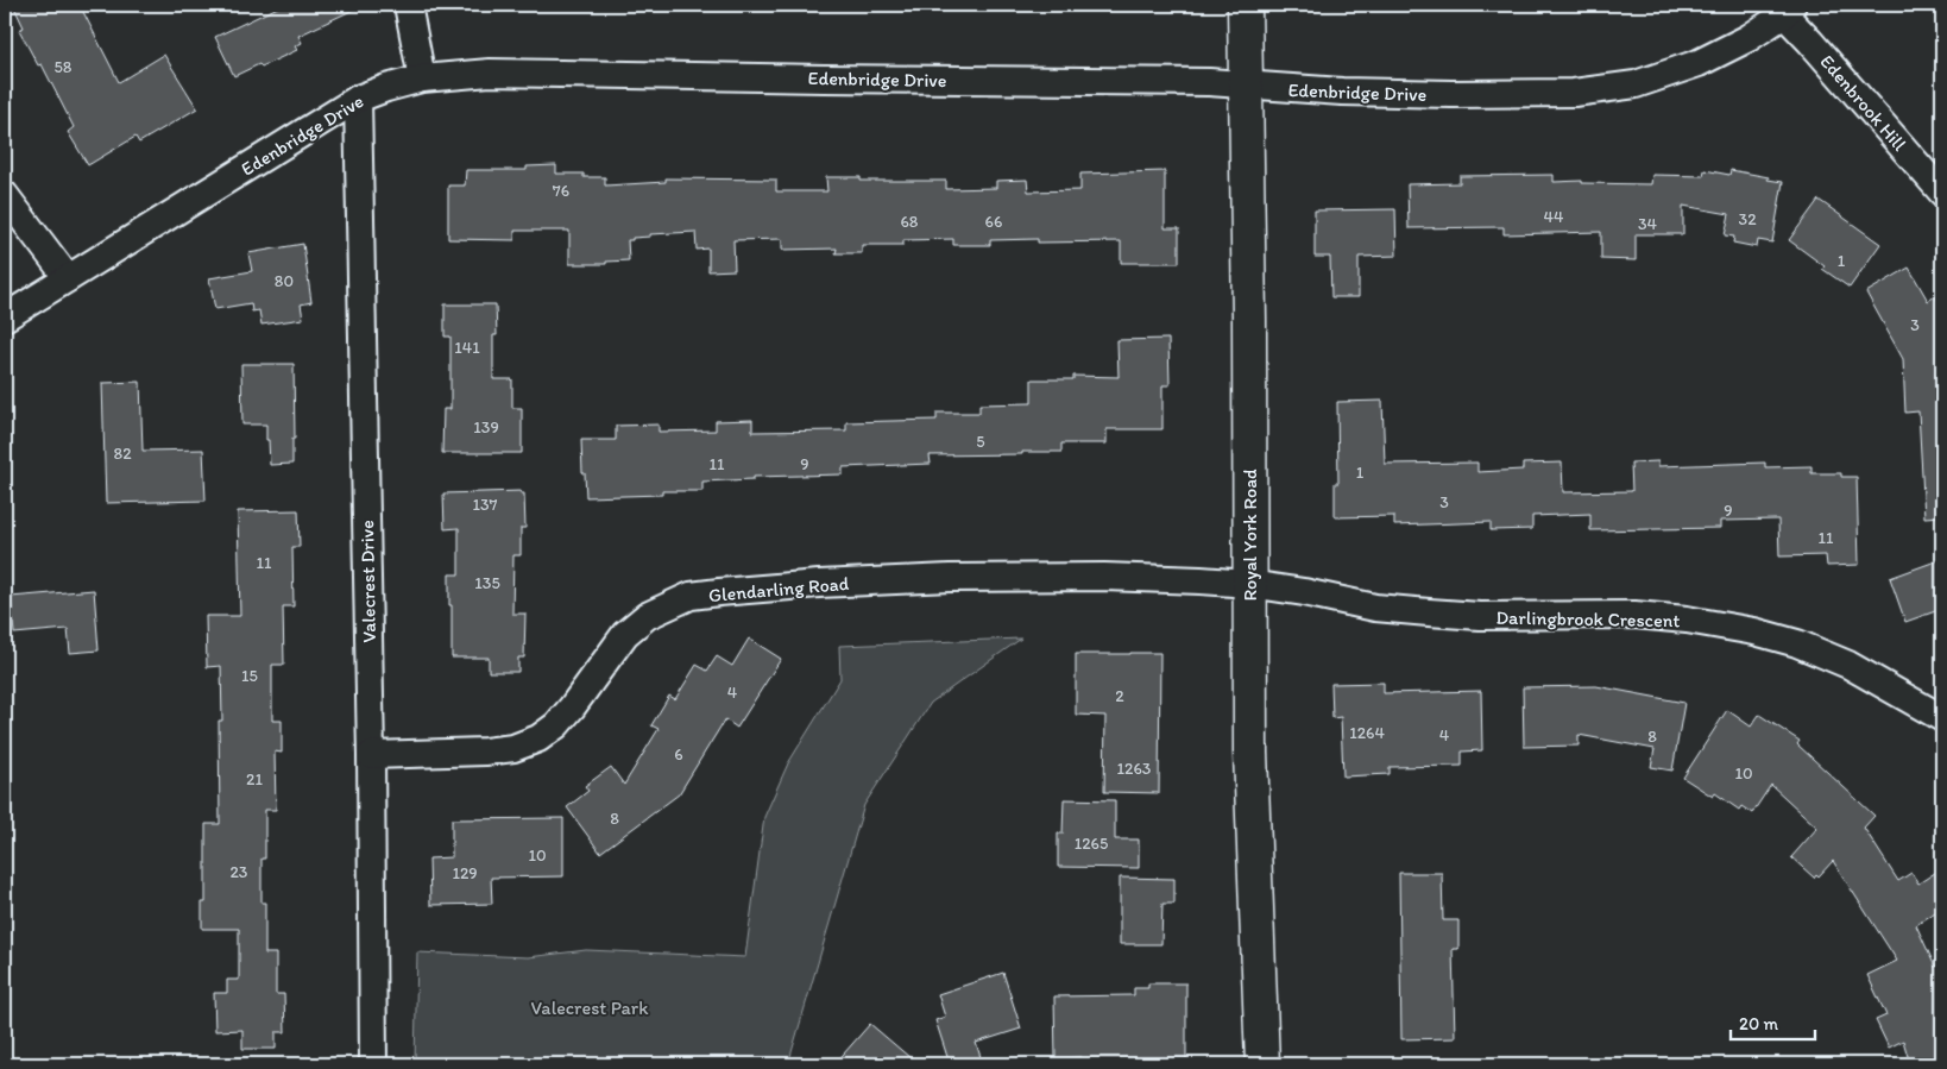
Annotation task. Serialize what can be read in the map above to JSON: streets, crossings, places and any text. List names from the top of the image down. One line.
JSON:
{"streets":{"main road":["Royal York Road"],"street":["Edenbridge Drive","Edenbrook Hill","Valecrest Drive","Glendarling Road","Darlingbrook Crescent"]},"crossings":[["Edenbridge Drive","Edenbrook Hill"],["Edenbridge Drive","Royal York Road"],["Edenbridge Drive","Valecrest Drive"],["Royal York Road","Glendarling Road"],["Royal York Road","Darlingbrook Crescent"],["Valecrest Drive","Glendarling Road"],["Glendarling Road","Darlingbrook Crescent"]],"parks":["Valecrest Park"],"house_numbers":["58","76","44","32","68","66","34","1","80","3","141","139","5","82","11","9","1","3","137","9","11","11","135","15","4","2","1264","4","8","6","1263","10","21","8","1265","10","23","129"],"scale_bar":"20 m"}
